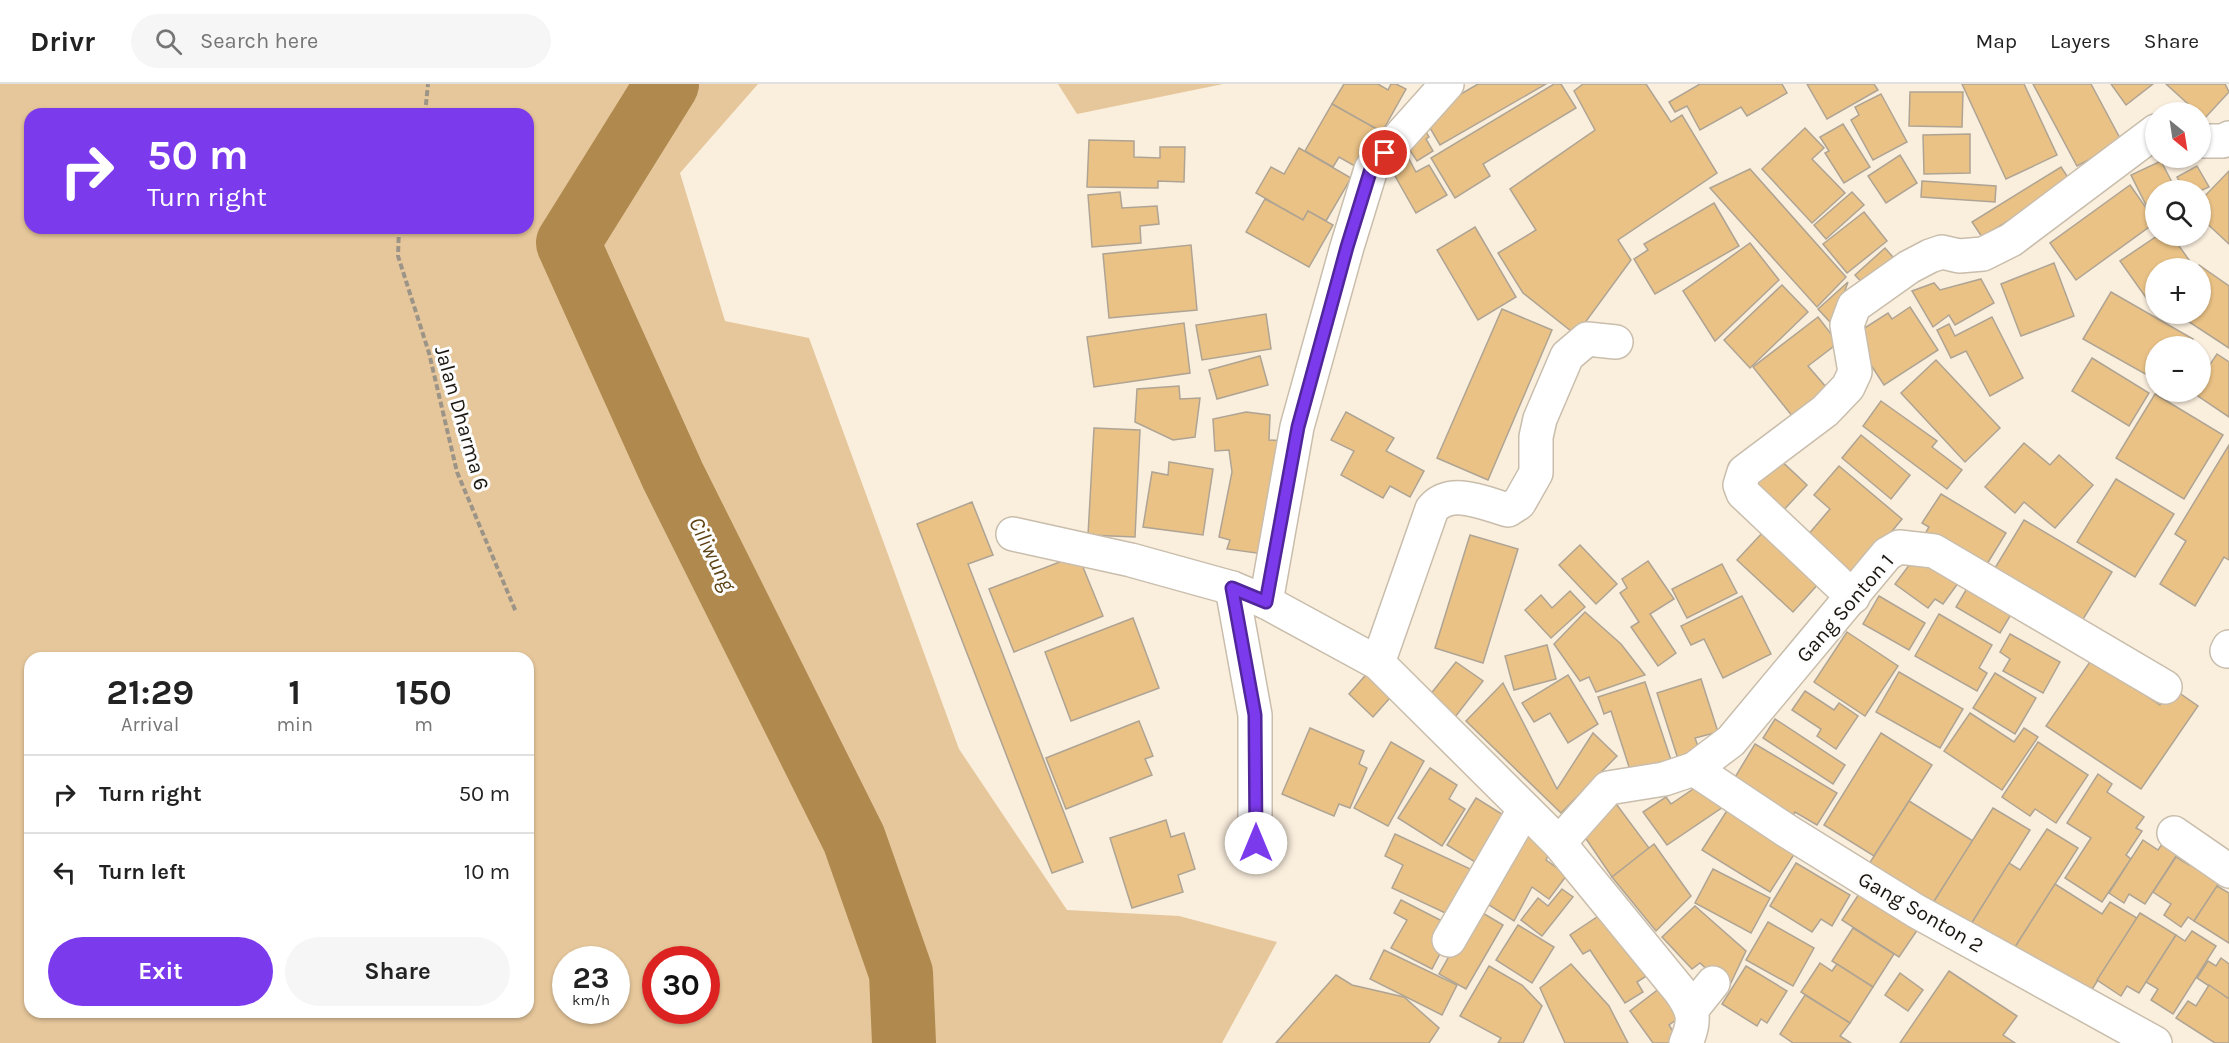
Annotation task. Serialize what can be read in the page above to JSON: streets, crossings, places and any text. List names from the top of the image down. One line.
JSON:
{"streets":{"street":["Gang Sonton 1","Gang Sonton 2"],"path":["Jalan Dharma 6"]},"crossings":[["Gang Sonton 1","Gang Sonton 2"]],"water":["Ciliwung"],"north":"bottom right","page":{"header":"Drivr","search":"Search here","nav":["Map","Layers","Share"],"map_buttons":["+","−"],"turn":["50 m","Turn right"],"eta":["21:29","Arrival","1","min","150","m"],"list":[{"name":"Turn right","value":"50 m"},{"name":"Turn left","value":"10 m"}],"buttons":["Exit","Share"],"speed":"23 km/h","limit":"30"}}
